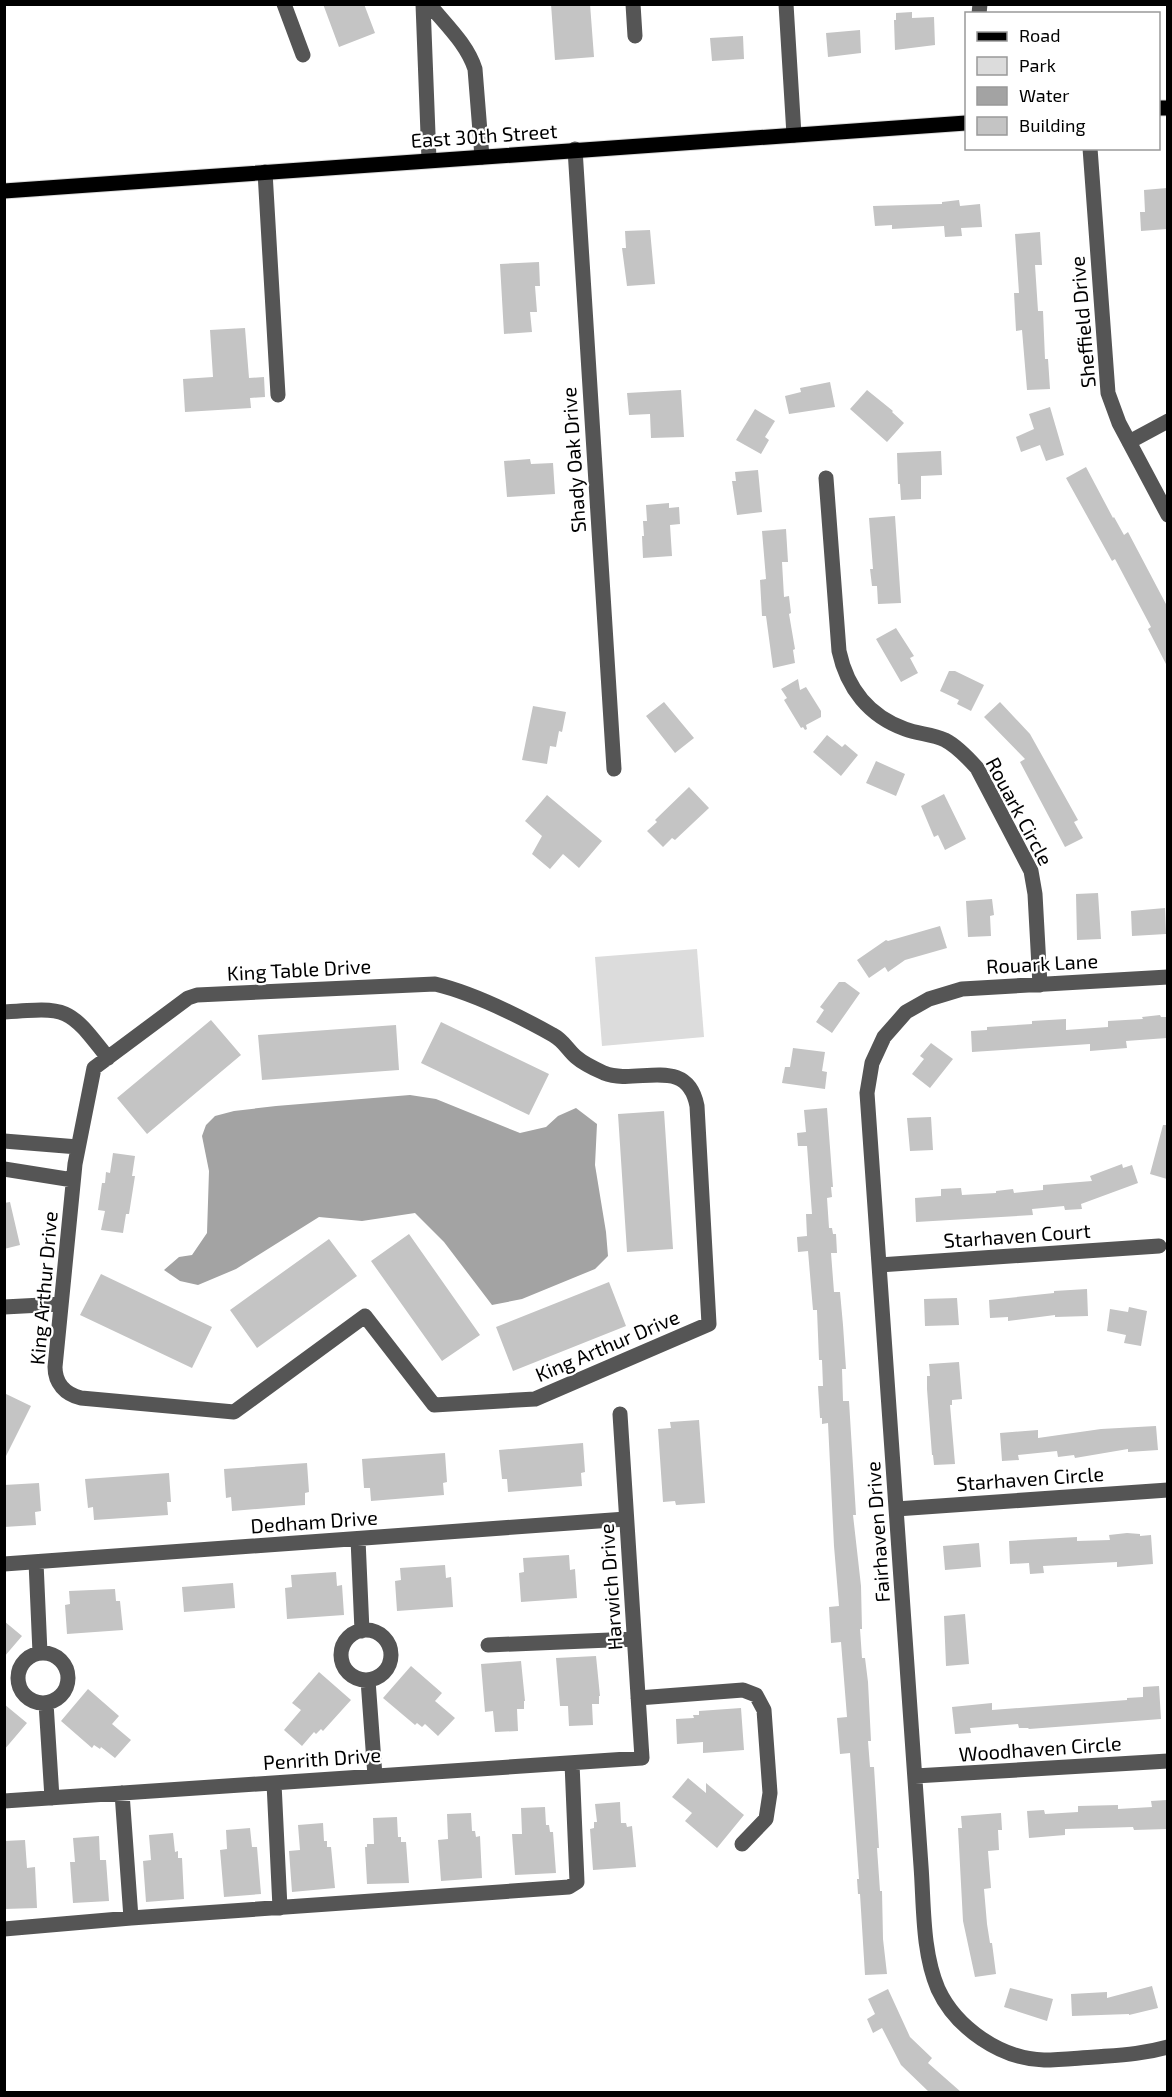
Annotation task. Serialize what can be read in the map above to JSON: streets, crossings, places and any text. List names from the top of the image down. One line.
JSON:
{"streets":{"main road":["East 30th Street"],"street":["Sheffield Drive","Shady Oak Drive","Rouark Circle","Rouark Lane","King Table Drive","Starhaven Court","King Arthur Drive","Starhaven Circle","Dedham Drive","Fairhaven Drive","Harwich Drive","Woodhaven Circle","Penrith Drive"]},"crossings":[["East 30th Street","Shady Oak Drive"],["Rouark Circle","Rouark Lane"],["Rouark Lane","Fairhaven Drive"],["King Table Drive","King Arthur Drive"],["Starhaven Court","Fairhaven Drive"],["Starhaven Circle","Fairhaven Drive"],["Dedham Drive","Harwich Drive"],["Fairhaven Drive","Woodhaven Circle"],["Harwich Drive","Penrith Drive"]],"legend":["Road","Park","Water","Building"]}
